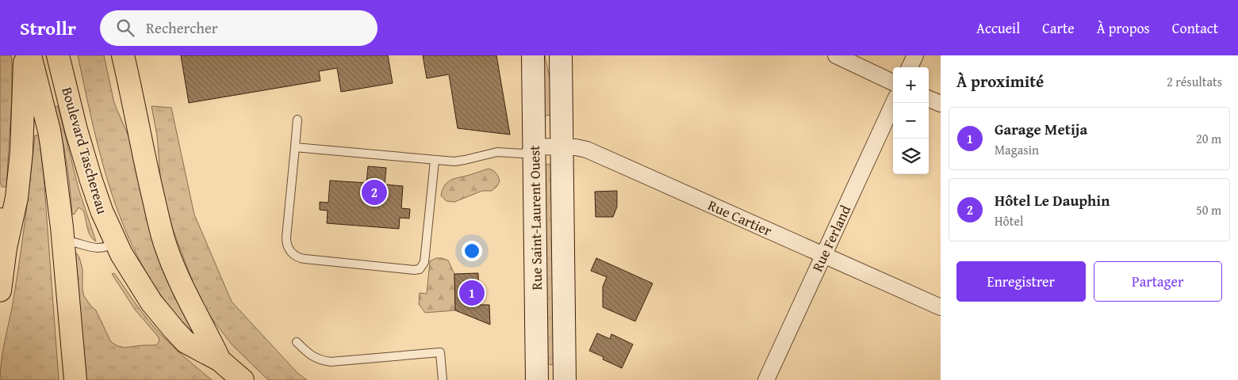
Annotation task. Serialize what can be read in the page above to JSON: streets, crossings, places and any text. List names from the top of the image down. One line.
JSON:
{"streets":{"main road":["Boulevard Taschereau"],"street":["Rue Saint-Laurent Ouest","Rue Cartier","Rue Ferland"]},"crossings":[["Rue Saint-Laurent Ouest","Rue Cartier"],["Rue Cartier","Rue Ferland"]],"page":{"header":"Strollr","search":"Rechercher","nav":["Accueil","Carte","À propos","Contact"],"heading":["À proximité","2 résultats"],"map_buttons":["+","−"],"list":[{"mark":"1","name":"Garage Metija","note":"Magasin","value":"20 m"},{"mark":"2","name":"Hôtel Le Dauphin","note":"Hôtel","value":"50 m"}],"pins":["2","1"],"buttons":["Enregistrer","Partager"]}}
